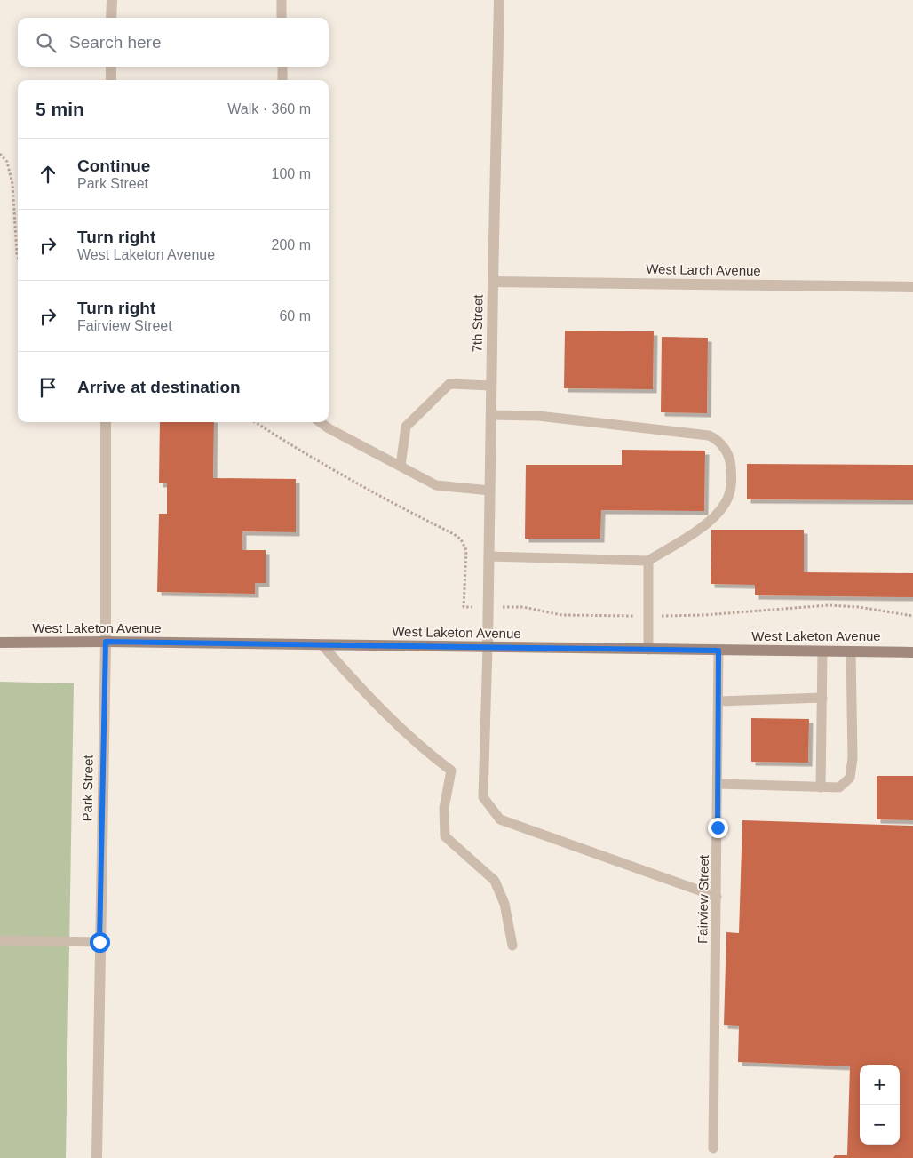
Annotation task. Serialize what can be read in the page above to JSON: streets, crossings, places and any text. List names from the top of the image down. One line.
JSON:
{"streets":{"main road":["West Laketon Avenue"],"street":["West Larch Avenue","7th Street","Park Street"],"lane":["Fairview Street"]},"crossings":[["West Larch Avenue","7th Street"],["7th Street","West Laketon Avenue"],["West Laketon Avenue","Park Street"],["West Laketon Avenue","Fairview Street"]],"page":{"search":"Search here","heading":["5 min","Walk · 360 m"],"list":[["Continue","Park Street","100 m"],["Turn right","West Laketon Avenue","200 m"],["Turn right","Fairview Street","60 m"],"Arrive at destination"],"map_buttons":["+","−"]}}
